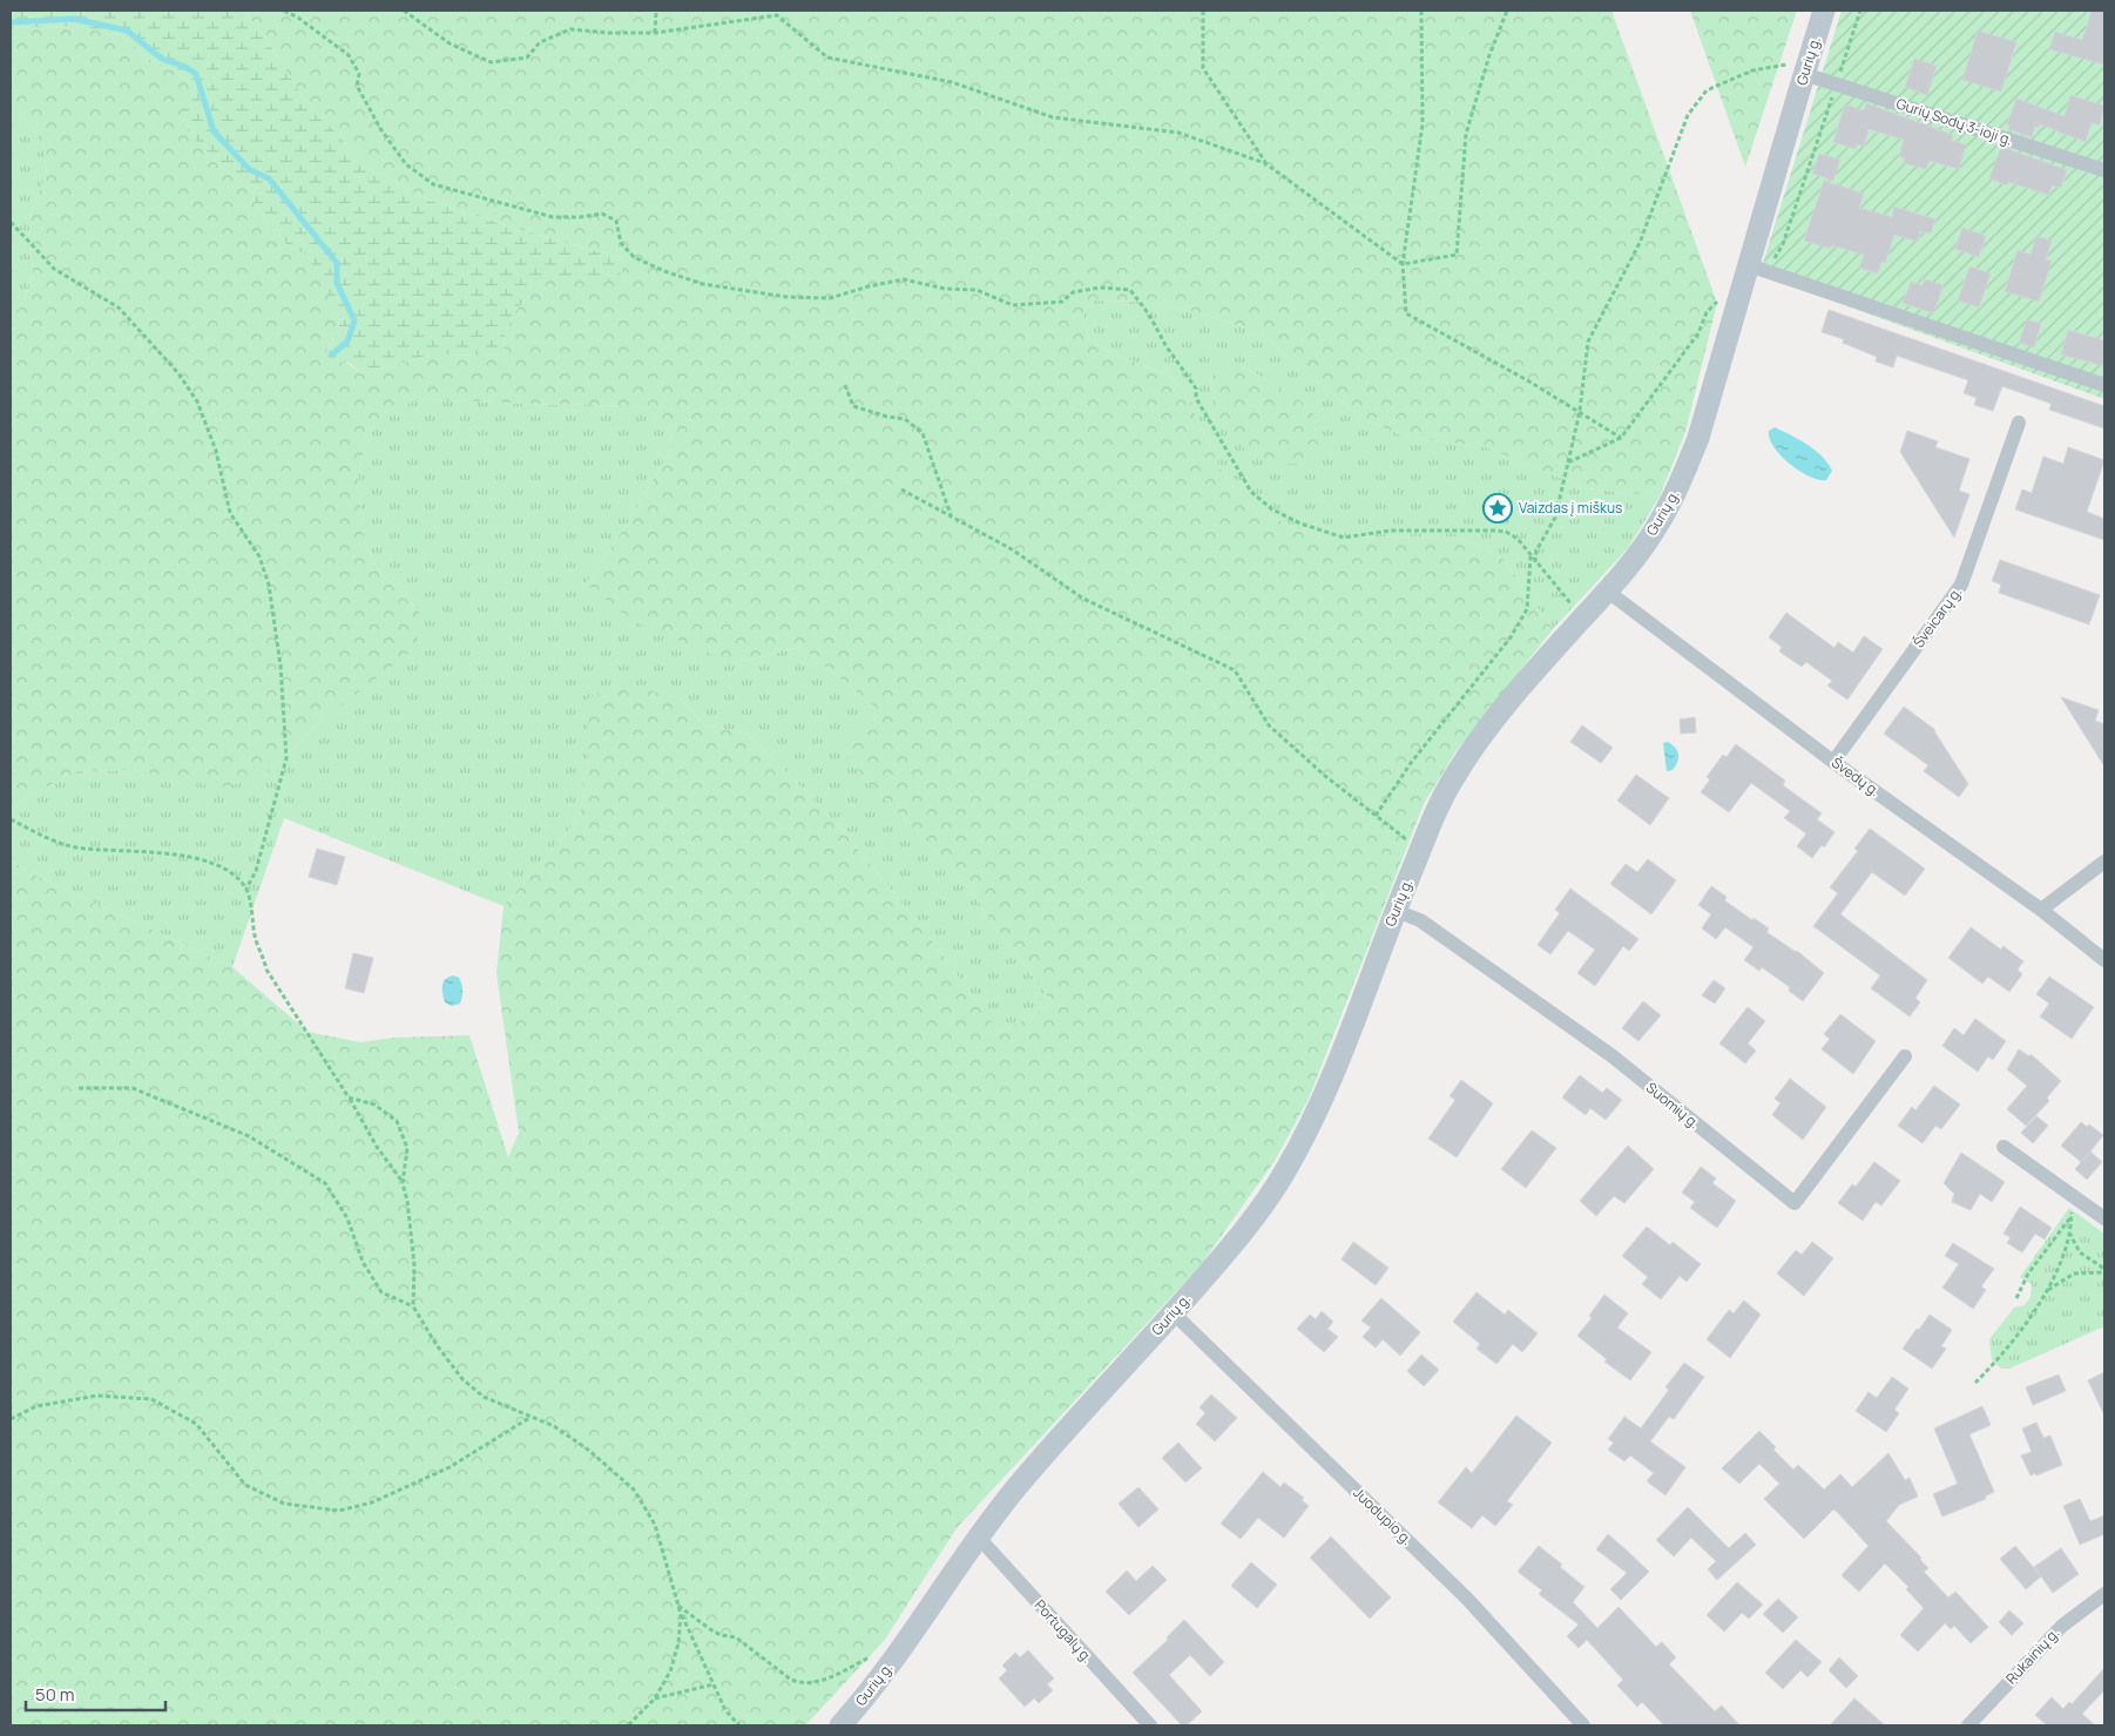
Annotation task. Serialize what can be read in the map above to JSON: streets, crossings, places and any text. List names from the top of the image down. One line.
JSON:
{"streets":{"street":["Gurių g.","Gurių Sodų 3-ioji g.","Šveicarų g.","Švedų g.","Suomių g.","Juodupio g.","Portugalų g.","Rukainių g."]},"crossings":[["Gurių g.","Gurių Sodų 3-ioji g."],["Gurių g.","Švedų g."],["Gurių g.","Suomių g."],["Gurių g.","Juodupio g."],["Gurių g.","Portugalų g."],["Šveicarų g.","Švedų g."]],"places":{"place":["Vaizdas į miškus"]},"scale_bar":"50 m"}
